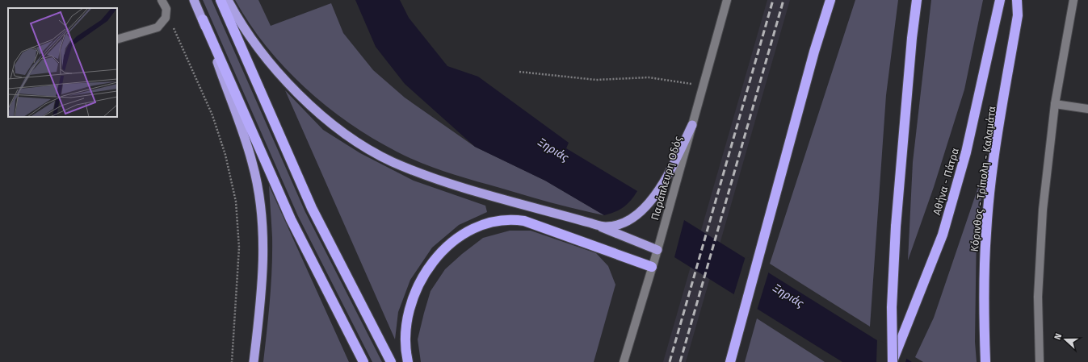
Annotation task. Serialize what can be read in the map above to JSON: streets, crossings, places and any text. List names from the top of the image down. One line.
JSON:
{"streets":{"highway":["Κόρινθος - Τρίπολη - Καλαμάτα","Αθήνα - Πάτρα"],"street":["Παράπλευρη Οδός"]},"water":["Ξηριάς"],"north":"left"}
